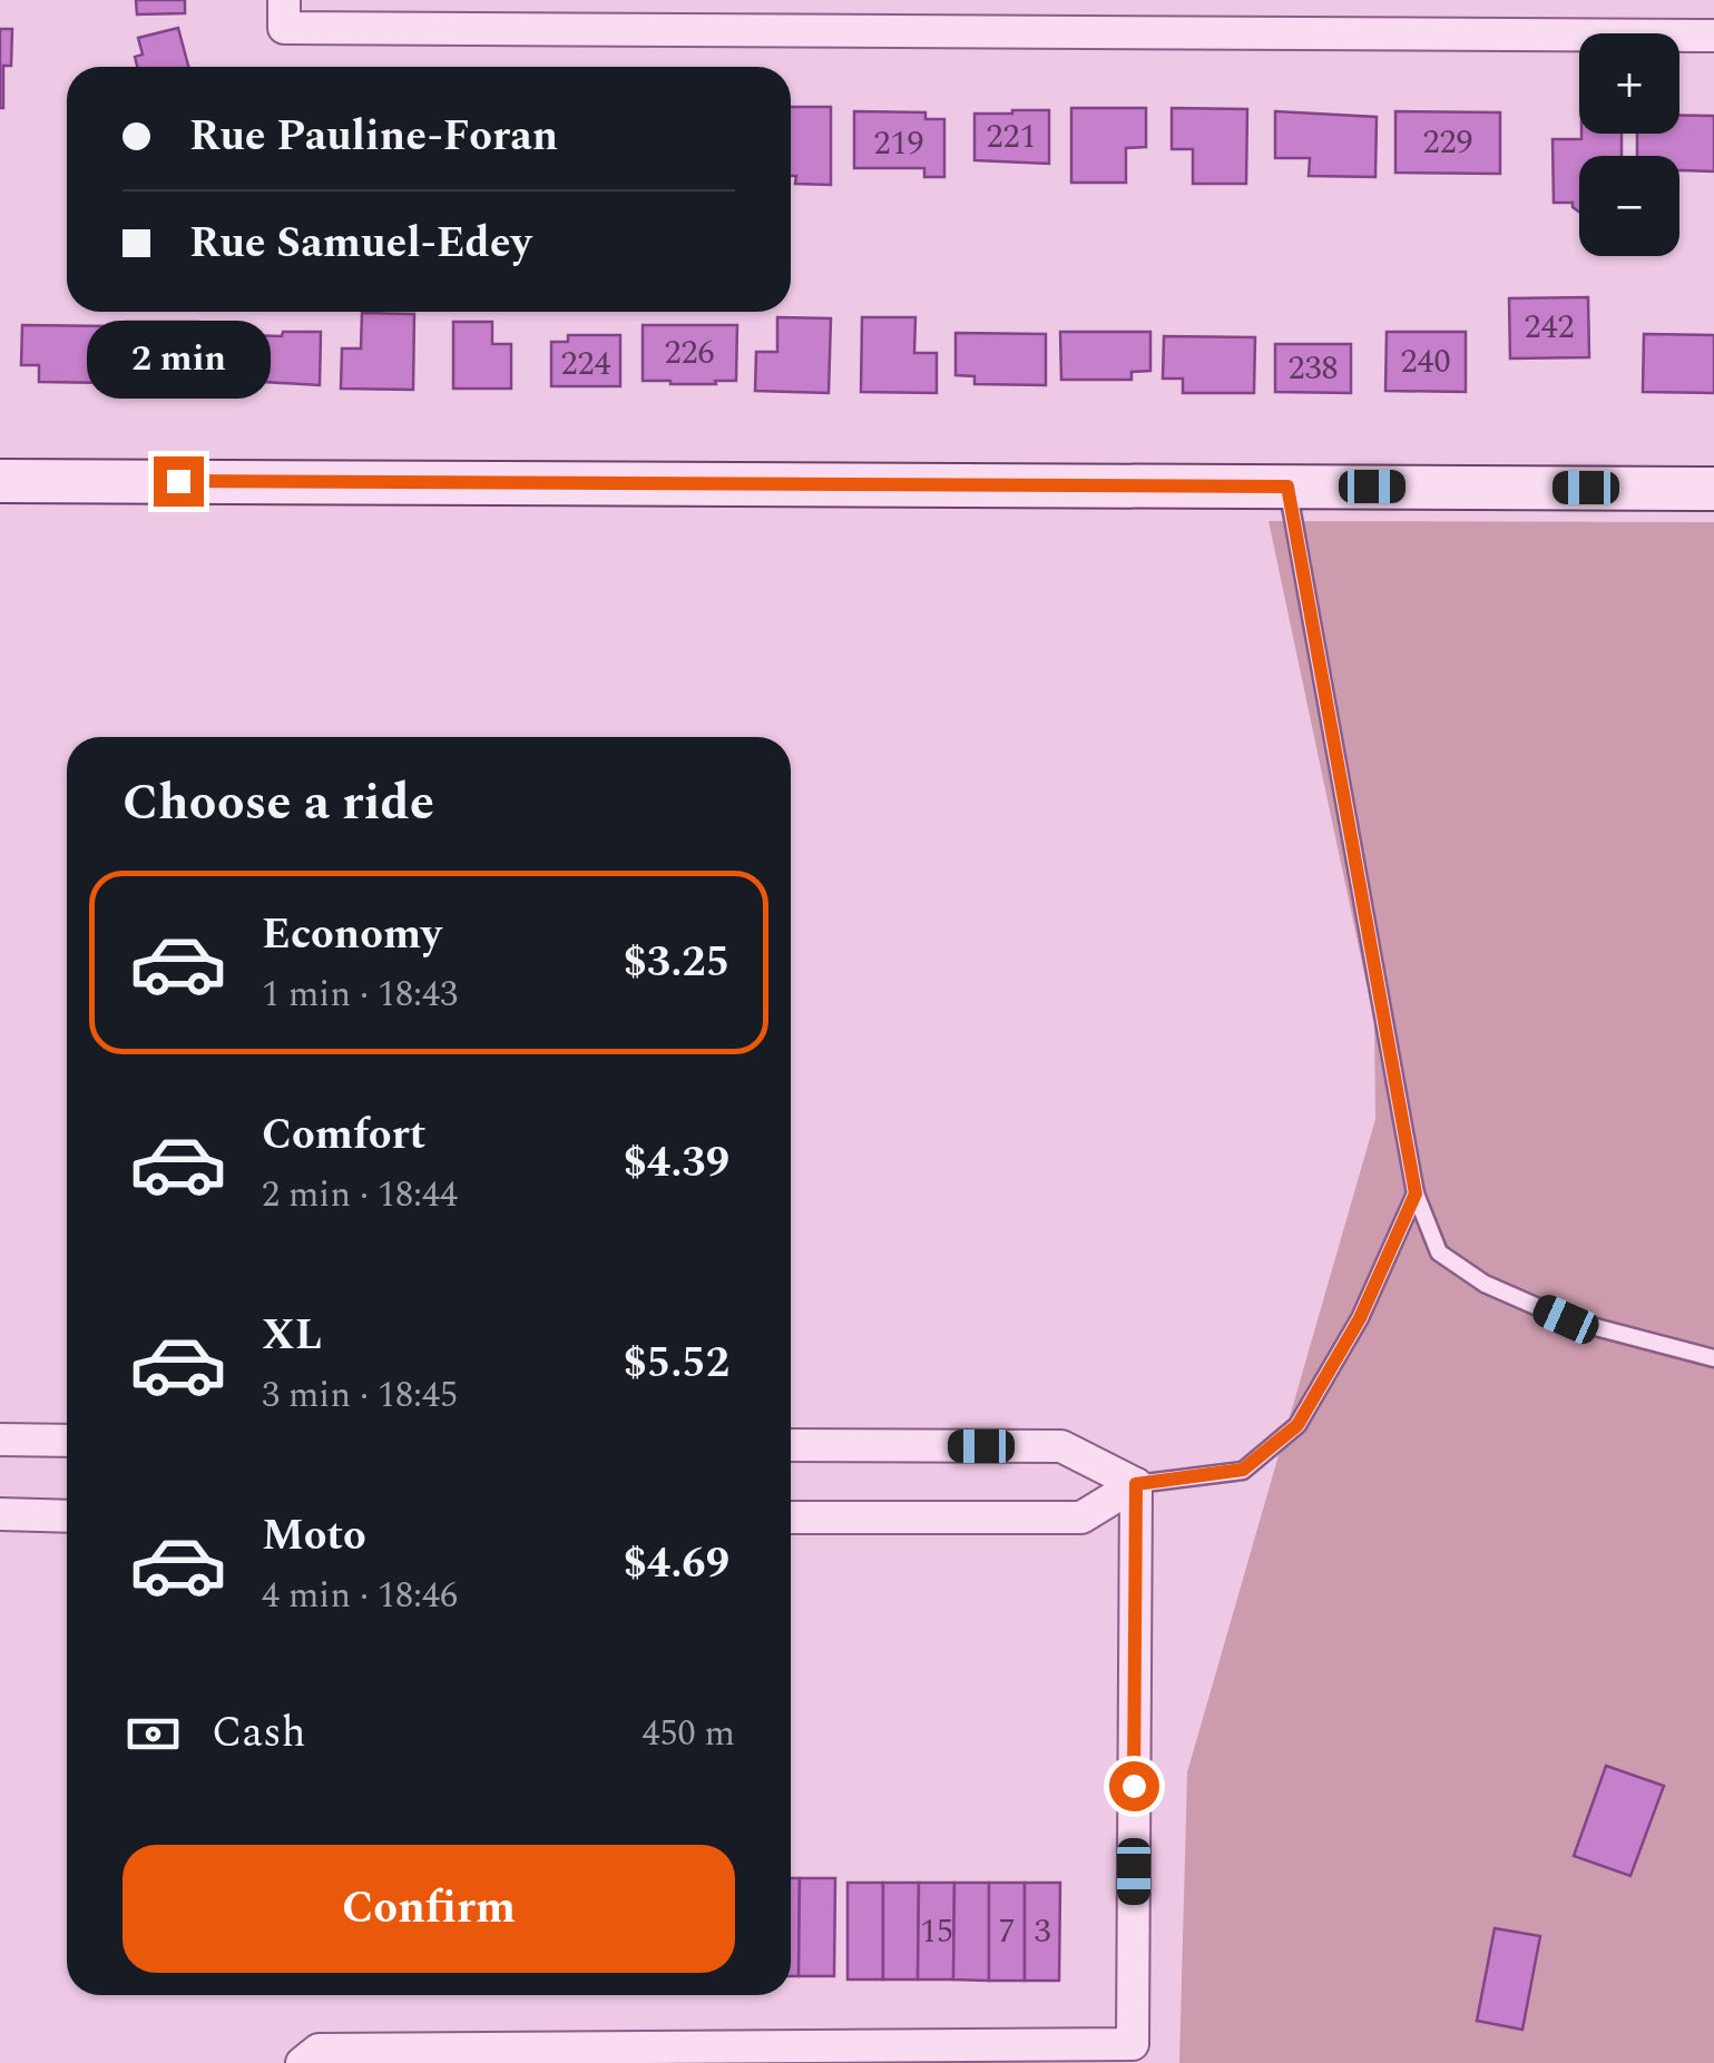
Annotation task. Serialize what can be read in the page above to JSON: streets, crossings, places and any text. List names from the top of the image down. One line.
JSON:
{"house_numbers":["221","229","219","242","226","240","224","238","15","7","3"],"page":{"map_buttons":["+","−"],"banner":["Rue Pauline-Foran","Rue Samuel-Edey"],"bubble":"2 min","heading":"Choose a ride","list":[{"name":"Economy","note":"1 min · 18:43","value":"$3.25"},{"name":"Comfort","note":"2 min · 18:44","value":"$4.39"},{"name":"XL","note":"3 min · 18:45","value":"$5.52"},{"name":"Moto","note":"4 min · 18:46","value":"$4.69"}],"pay":["Cash","450 m"],"buttons":"Confirm"}}
